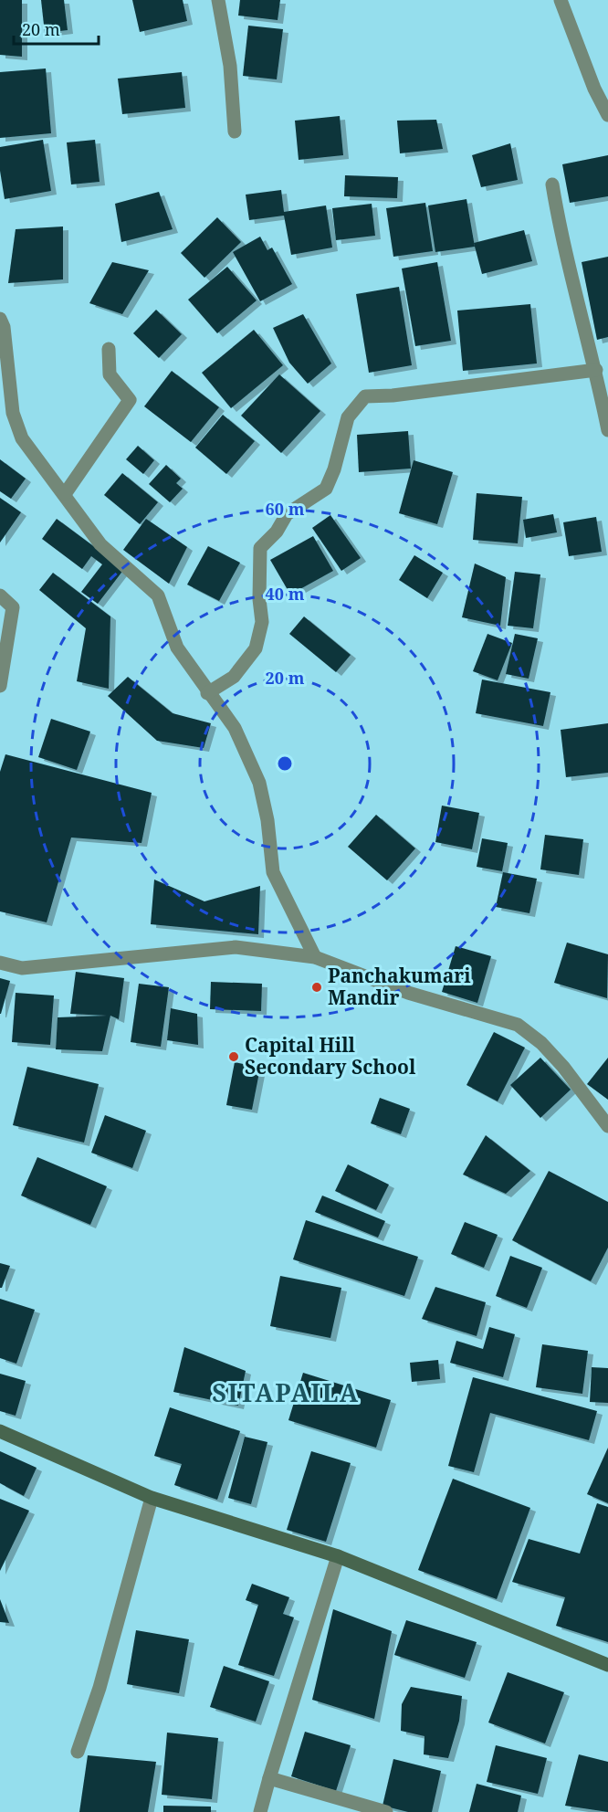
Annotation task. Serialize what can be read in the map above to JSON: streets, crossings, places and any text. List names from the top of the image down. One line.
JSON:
{"districts":["SITAPAILA"],"places":["Panchakumari Mandir","Capital Hill Secondary School"],"scale_bar":"20 m","rings":["60 m","40 m","20 m"]}
